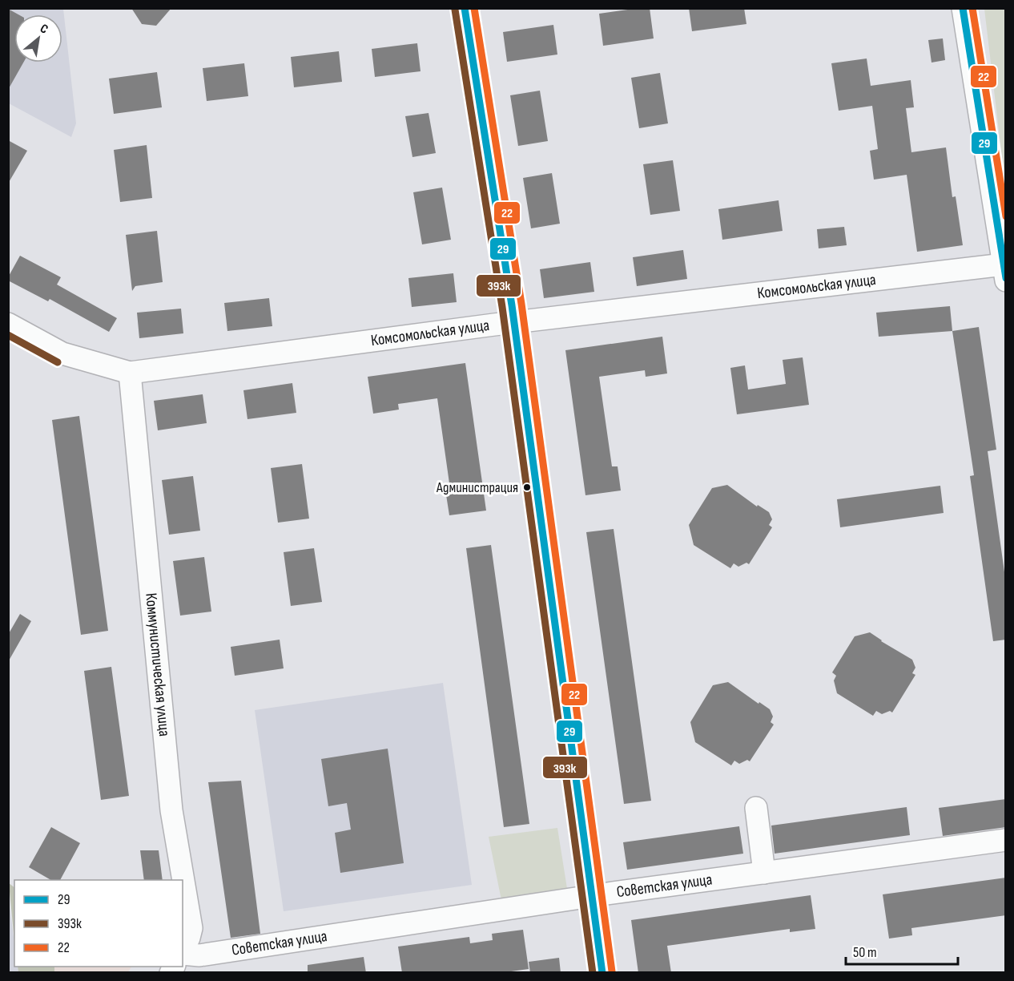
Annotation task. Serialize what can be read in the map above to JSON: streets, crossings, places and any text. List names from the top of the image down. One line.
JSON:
{"streets":{"street":["Комсомольская улица","Коммунистическая улица","Советская улица"]},"crossings":[["Комсомольская улица","Коммунистическая улица"]],"places":["Администрация"],"lines":["transit line 29","transit line 22","transit line 393к"],"legend":["29","393к","22"],"scale_bar":"50 m","north":"top right"}
